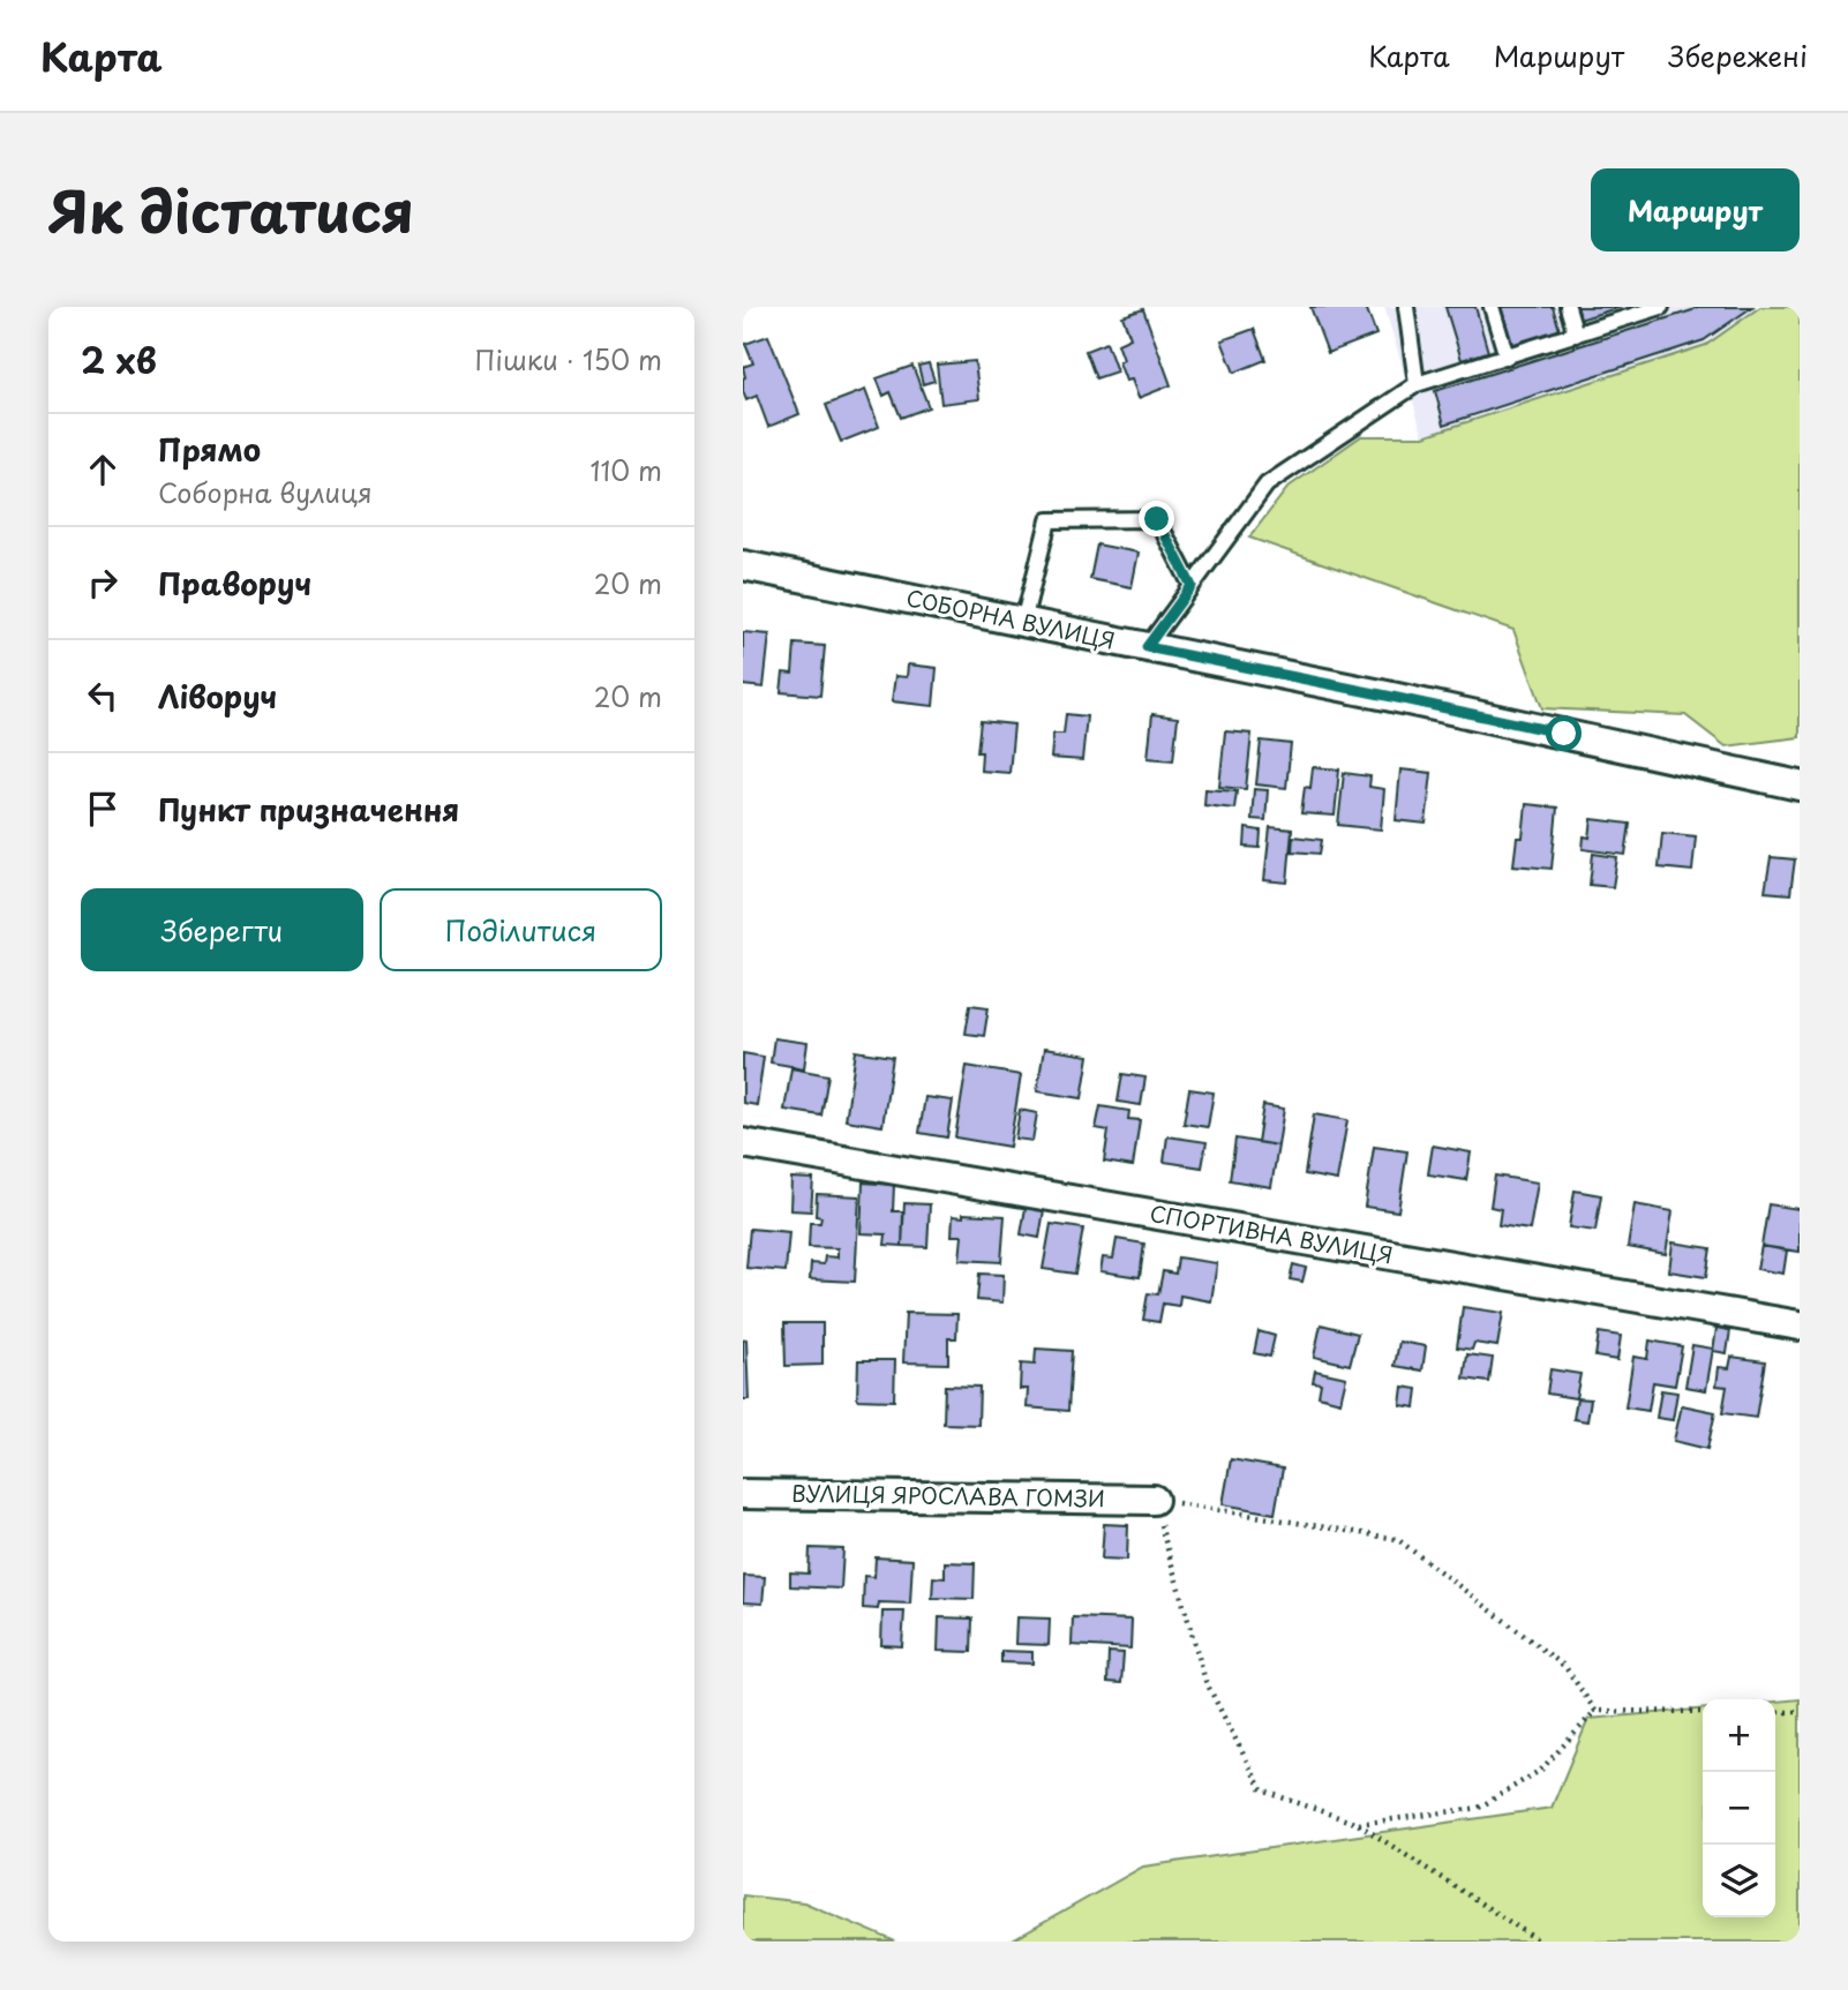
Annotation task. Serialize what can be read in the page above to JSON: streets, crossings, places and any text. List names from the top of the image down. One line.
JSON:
{"streets":{"street":["СОБОРНА ВУЛИЦЯ","СПОРТИВНА ВУЛИЦЯ","ВУЛИЦЯ ЯРОСЛАВА ГОМЗИ"]},"page":{"header":"Карта","nav":["Карта","Маршрут","Збережені"],"title":"Як дістатися","buttons":["Маршрут",["Зберегти","Поділитися"]],"heading":["2 хв","Пішки · 150 m"],"list":[["Прямо","Соборна вулиця","110 m"],["Праворуч","20 m"],["Ліворуч","20 m"],"Пункт призначення"],"map_buttons":["+","−"]}}
